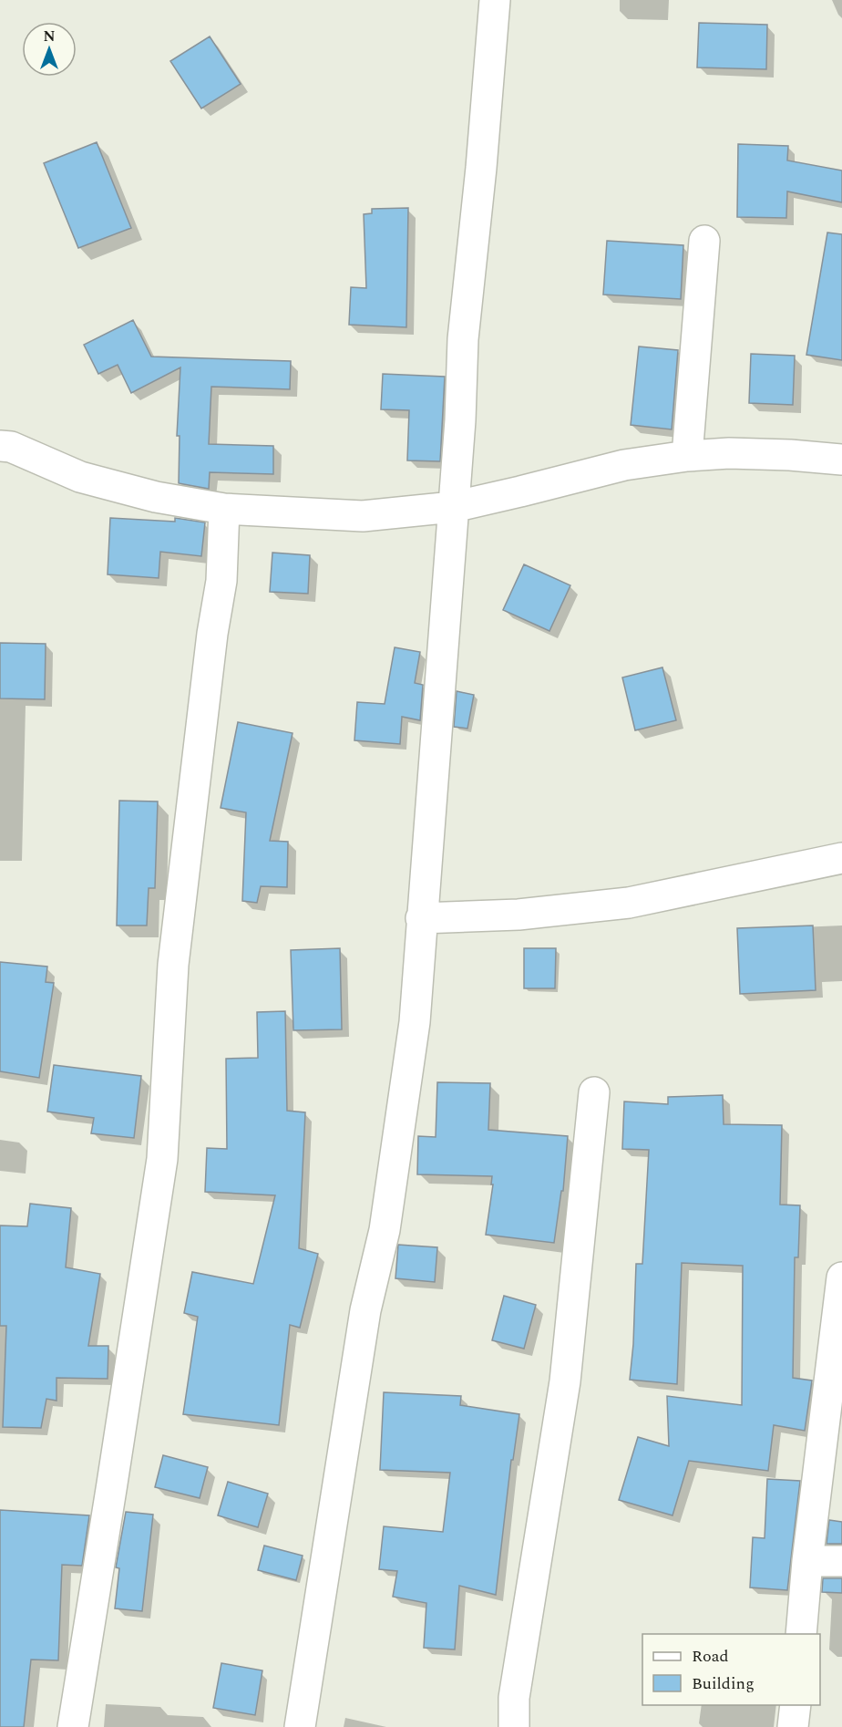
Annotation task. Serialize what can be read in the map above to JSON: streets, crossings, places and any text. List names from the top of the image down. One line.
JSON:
{"legend":["Road","Building"],"north":"top"}
